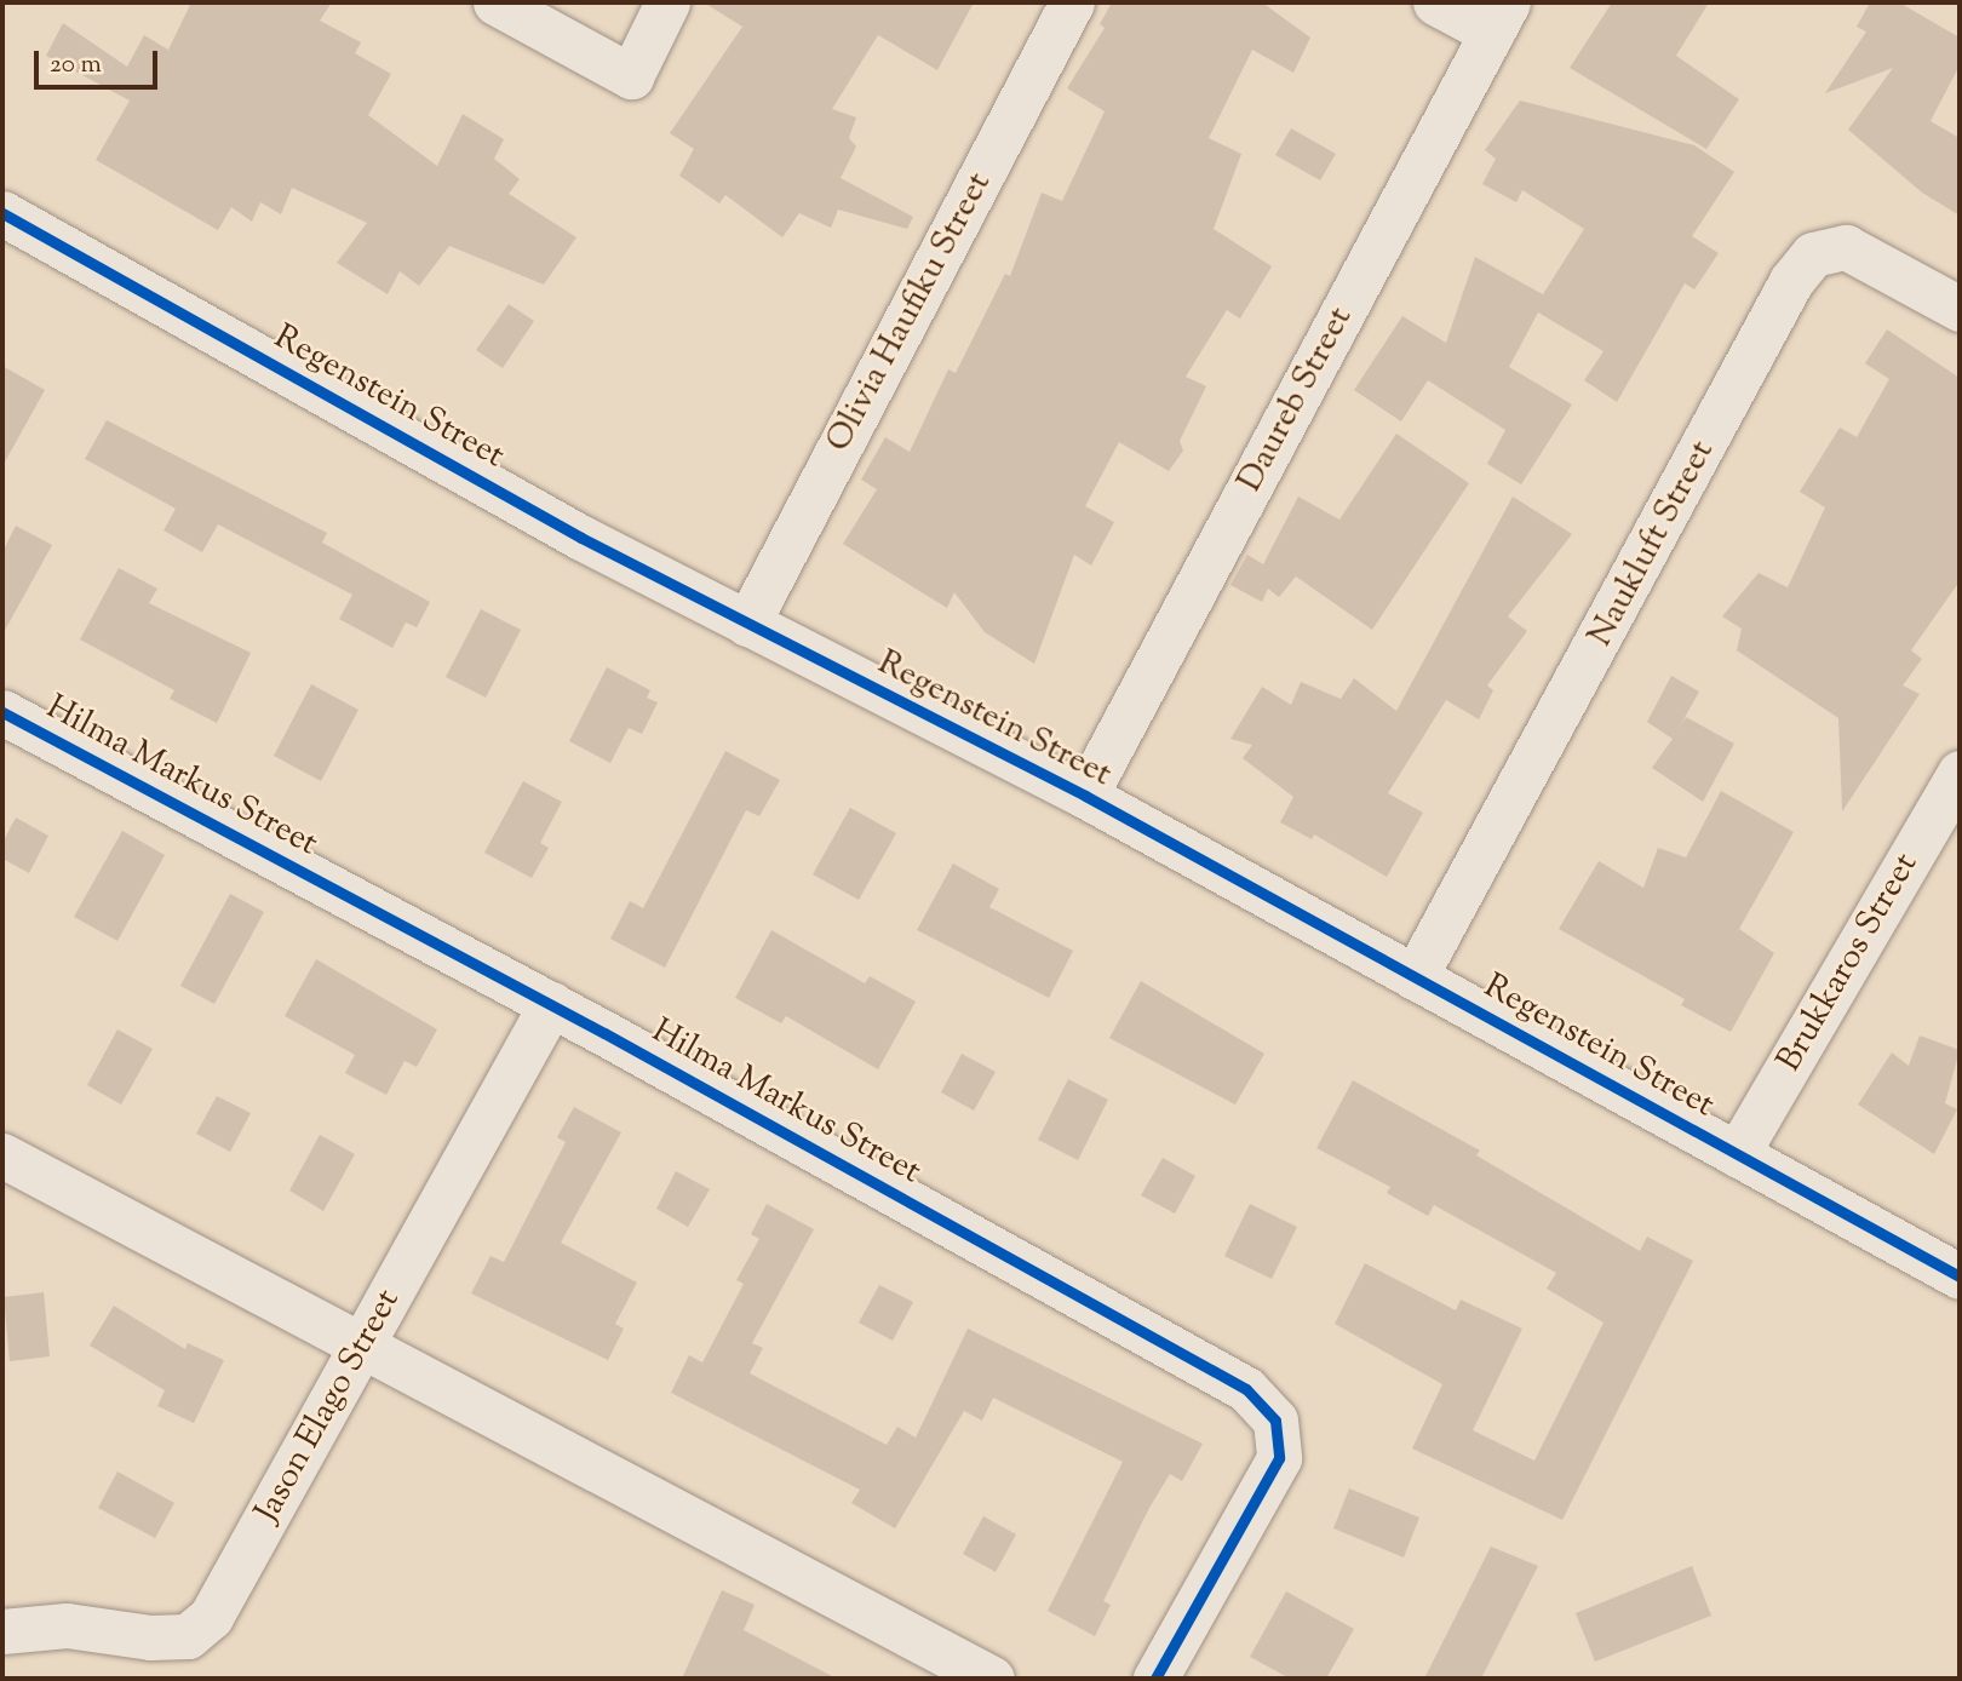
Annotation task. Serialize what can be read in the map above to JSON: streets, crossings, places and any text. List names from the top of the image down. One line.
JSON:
{"streets":{"street":["Olivia Haufiku Street","Regenstein Street","Daureb Street","Naukluft Street","Hilma Markus Street","Brukkaros Street","Jason Elago Street"]},"crossings":[["Olivia Haufiku Street","Regenstein Street"],["Regenstein Street","Daureb Street"],["Regenstein Street","Naukluft Street"],["Regenstein Street","Brukkaros Street"],["Hilma Markus Street","Jason Elago Street"]],"scale_bar":"20 m"}
